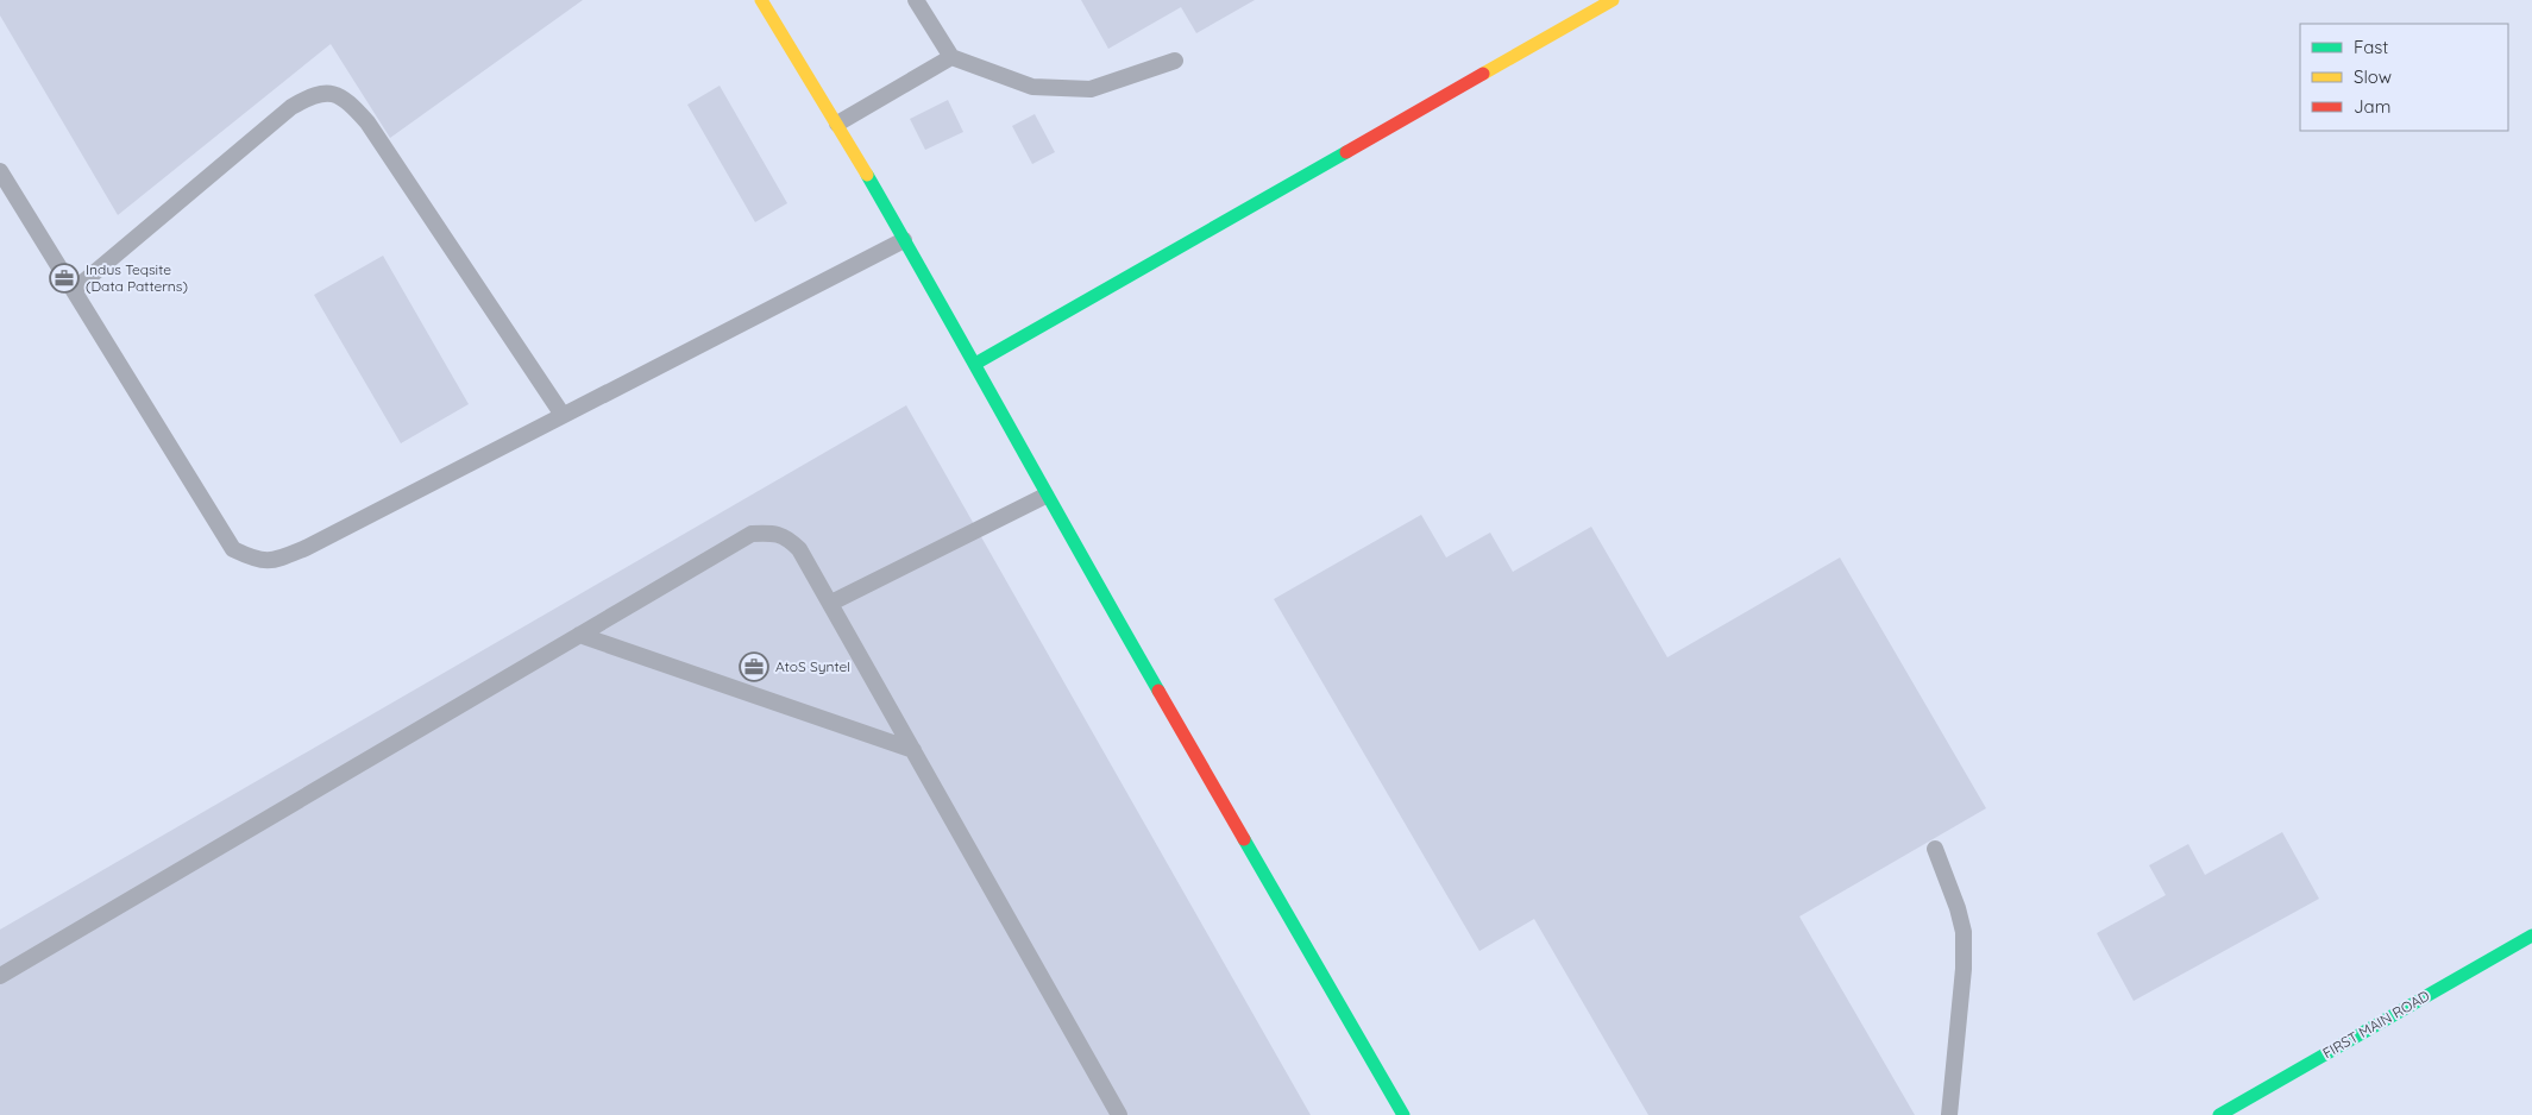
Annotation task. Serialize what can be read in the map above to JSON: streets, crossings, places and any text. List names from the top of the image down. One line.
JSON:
{"streets":{"street":["FIRST MAIN ROAD"]},"places":{"office":["Indus Teqsite (Data Patterns)","AtoS Syntel"]},"legend":["Fast","Slow","Jam"]}
